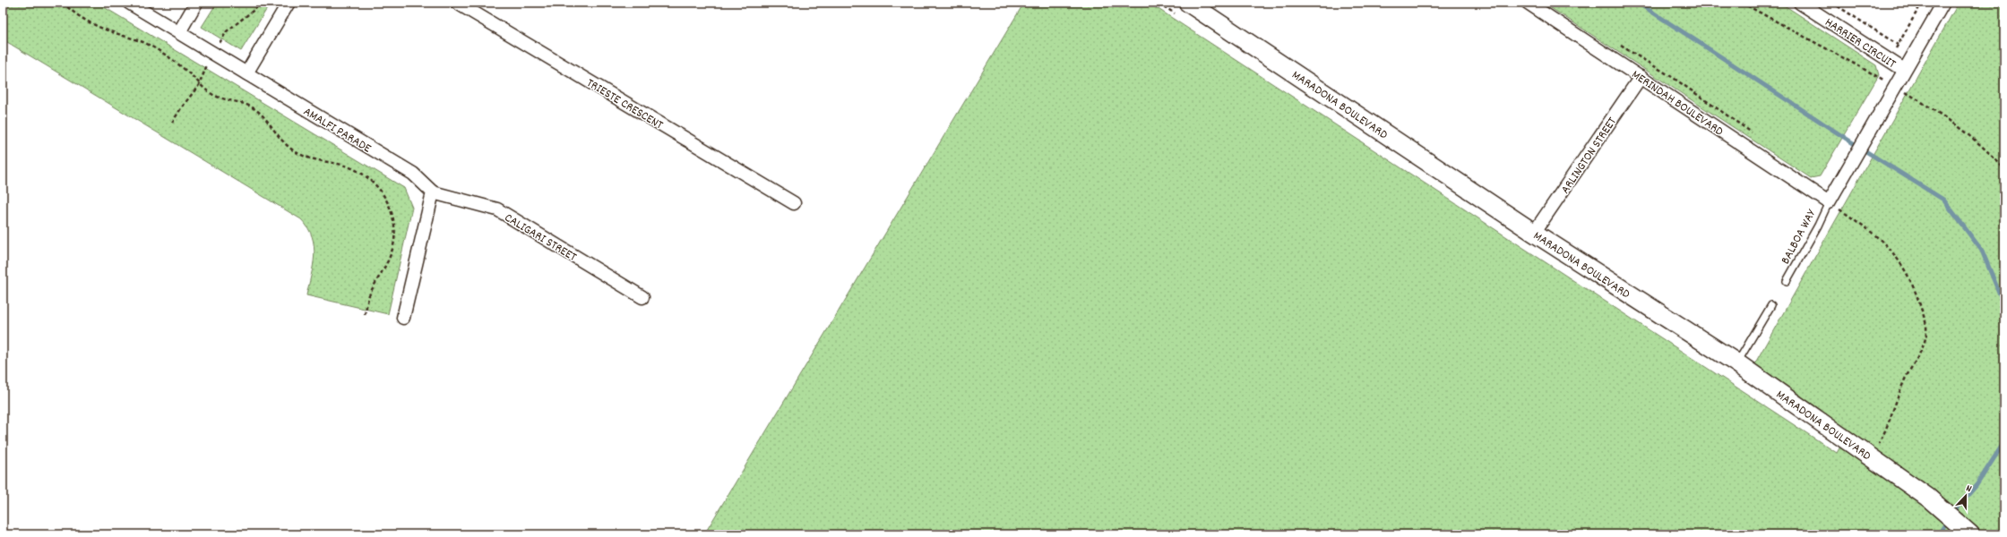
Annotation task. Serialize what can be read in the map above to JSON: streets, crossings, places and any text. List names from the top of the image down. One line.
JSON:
{"streets":{"street":["HARRIER CIRCUIT","MERINDAH BOULEVARD","TRIESTE CRESCENT","MARADONA BOULEVARD","AMALFI PARADE","ARLINGTON STREET","CALIGARI STREET"],"lane":["BALBOA WAY"]},"crossings":[["MERINDAH BOULEVARD","ARLINGTON STREET"],["MERINDAH BOULEVARD","BALBOA WAY"],["MARADONA BOULEVARD","ARLINGTON STREET"],["AMALFI PARADE","CALIGARI STREET"]],"north":"top"}
